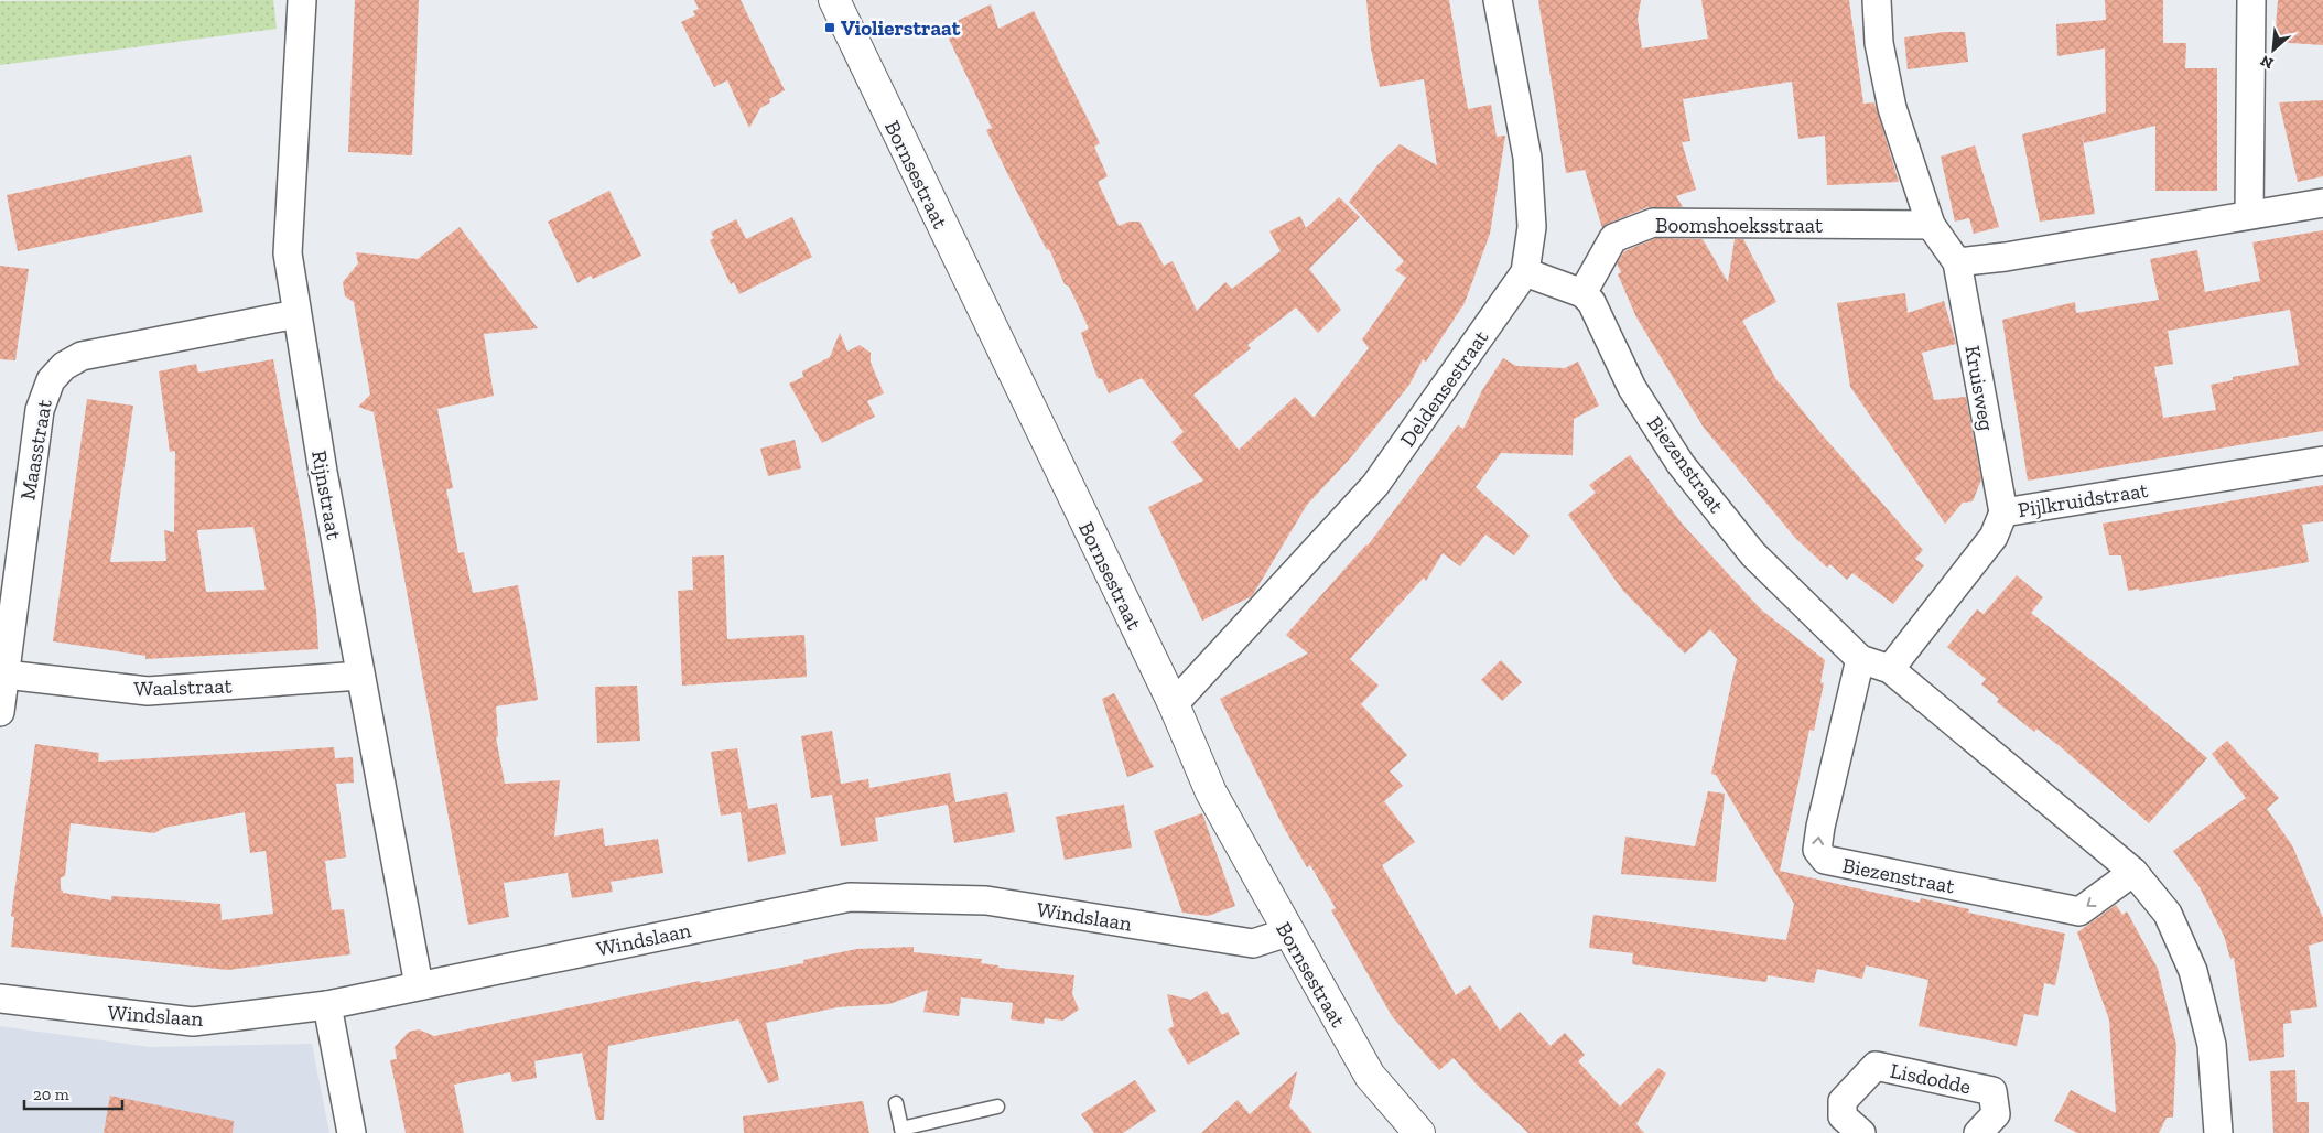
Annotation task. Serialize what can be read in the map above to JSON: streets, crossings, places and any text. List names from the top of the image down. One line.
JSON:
{"streets":{"street":["Bornsestraat","Boomshoeksstraat","Deldensestraat","Kruisweg","Maasstraat","Biezenstraat","Rijnstraat","Pijlkruidstraat","Waalstraat","Windslaan","Lisdodde"]},"crossings":[["Bornsestraat","Deldensestraat"],["Bornsestraat","Windslaan"],["Boomshoeksstraat","Biezenstraat"],["Kruisweg","Pijlkruidstraat"],["Maasstraat","Rijnstraat"],["Maasstraat","Waalstraat"],["Biezenstraat","Pijlkruidstraat"],["Rijnstraat","Waalstraat"],["Rijnstraat","Windslaan"]],"places":{"transit":["Violierstraat"]},"scale_bar":"20 m","north":"bottom left"}
